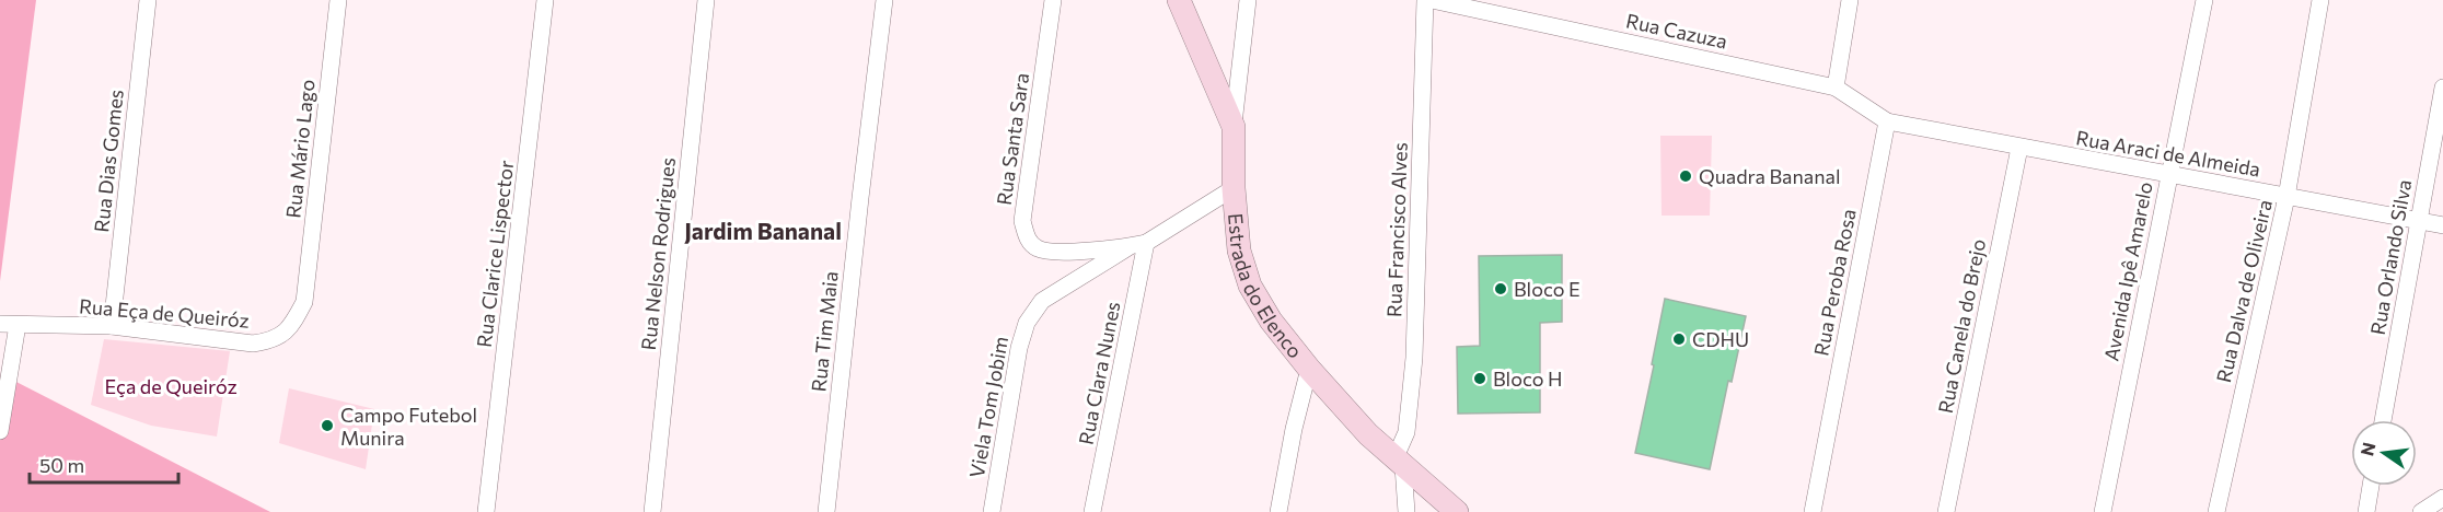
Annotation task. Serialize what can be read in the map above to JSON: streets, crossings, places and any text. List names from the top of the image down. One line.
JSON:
{"streets":{"street":["Rua Cazuza","Rua Santa Sara","Rua Mário Lago","Rua Araci de Almeida","Rua Dias Gomes","Rua Francisco Alves","Rua Clarice Lispector","Rua Nelson Rodrigues","Rua Orlando Silva","Avenida Ipê Amarelo","Rua Peroba Rosa","Estrada do Elenco","Rua Dalva de Oliveira","Rua Eça de Queiróz","Rua Canela do Brejo","Rua Tim Maia","Rua Clara Nunes","Viela Tom Jobim"]},"crossings":[["Rua Santa Sara","Rua Clara Nunes"],["Rua Santa Sara","Viela Tom Jobim"],["Rua Mário Lago","Rua Eça de Queiróz"],["Rua Araci de Almeida","Rua Orlando Silva"],["Rua Araci de Almeida","Avenida Ipê Amarelo"],["Rua Araci de Almeida","Rua Peroba Rosa"],["Rua Araci de Almeida","Rua Dalva de Oliveira"],["Rua Araci de Almeida","Rua Canela do Brejo"],["Rua Dias Gomes","Rua Eça de Queiróz"],["Rua Francisco Alves","Estrada do Elenco"],["Estrada do Elenco","Viela Tom Jobim"],["Rua Clara Nunes","Viela Tom Jobim"]],"districts":["Jardim Bananal"],"parks":["Eça de Queiróz"],"places":["Quadra Bananal","Bloco E","CDHU","Bloco H","Campo Futebol Munira"],"scale_bar":"50 m","north":"left"}
